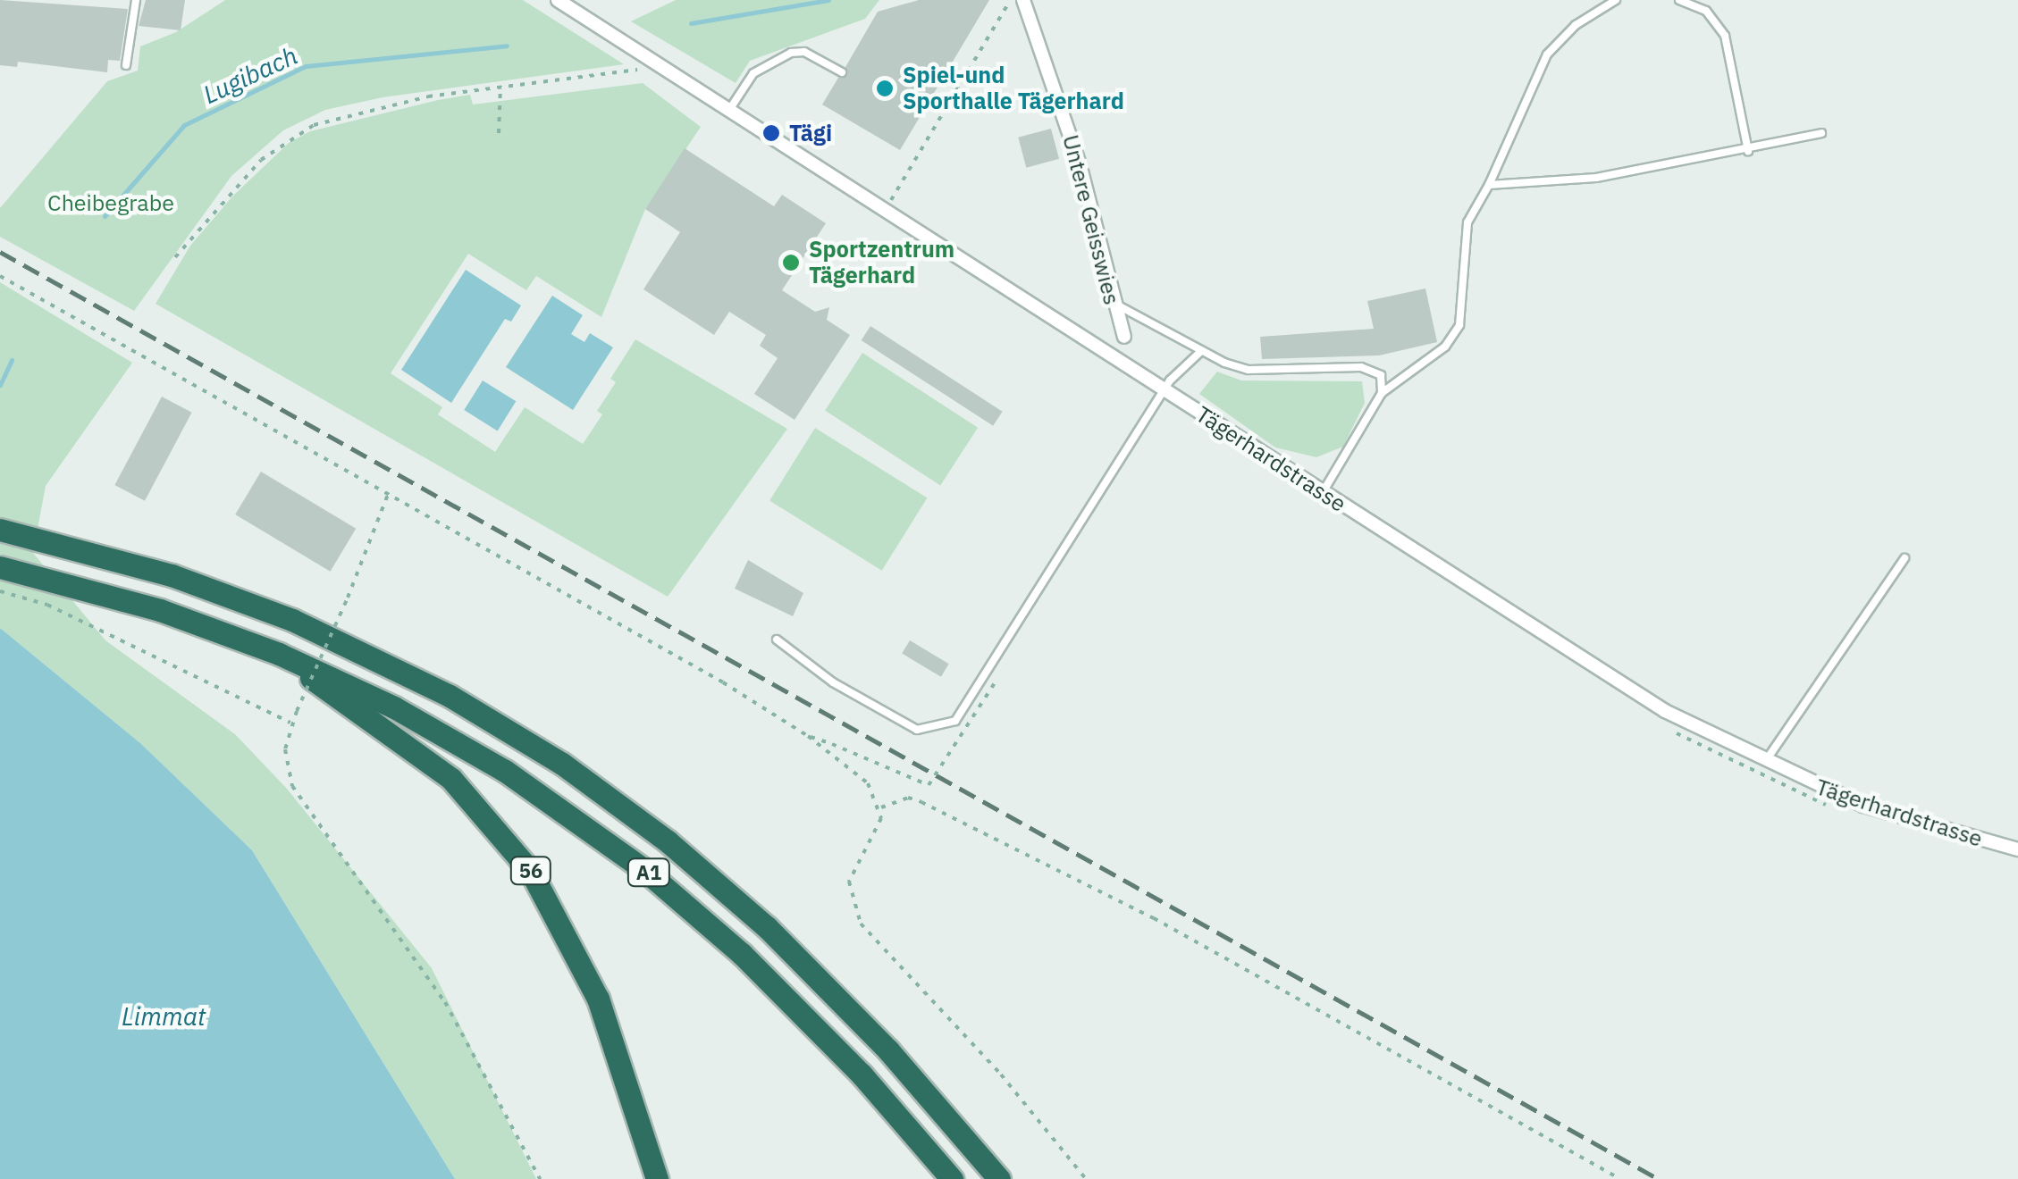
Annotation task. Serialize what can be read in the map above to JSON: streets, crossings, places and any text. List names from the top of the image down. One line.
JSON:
{"streets":{"highway":["56","A1"],"street":["Untere Geisswies","Tägerhardstrasse"]},"crossings":[["56","A1"]],"water":["Lugibach","Limmat"],"parks":["Cheibegrabe"],"places":["Spiel-und Sporthalle Tägerhard","Tägi","Sportzentrum Tägerhard"]}
